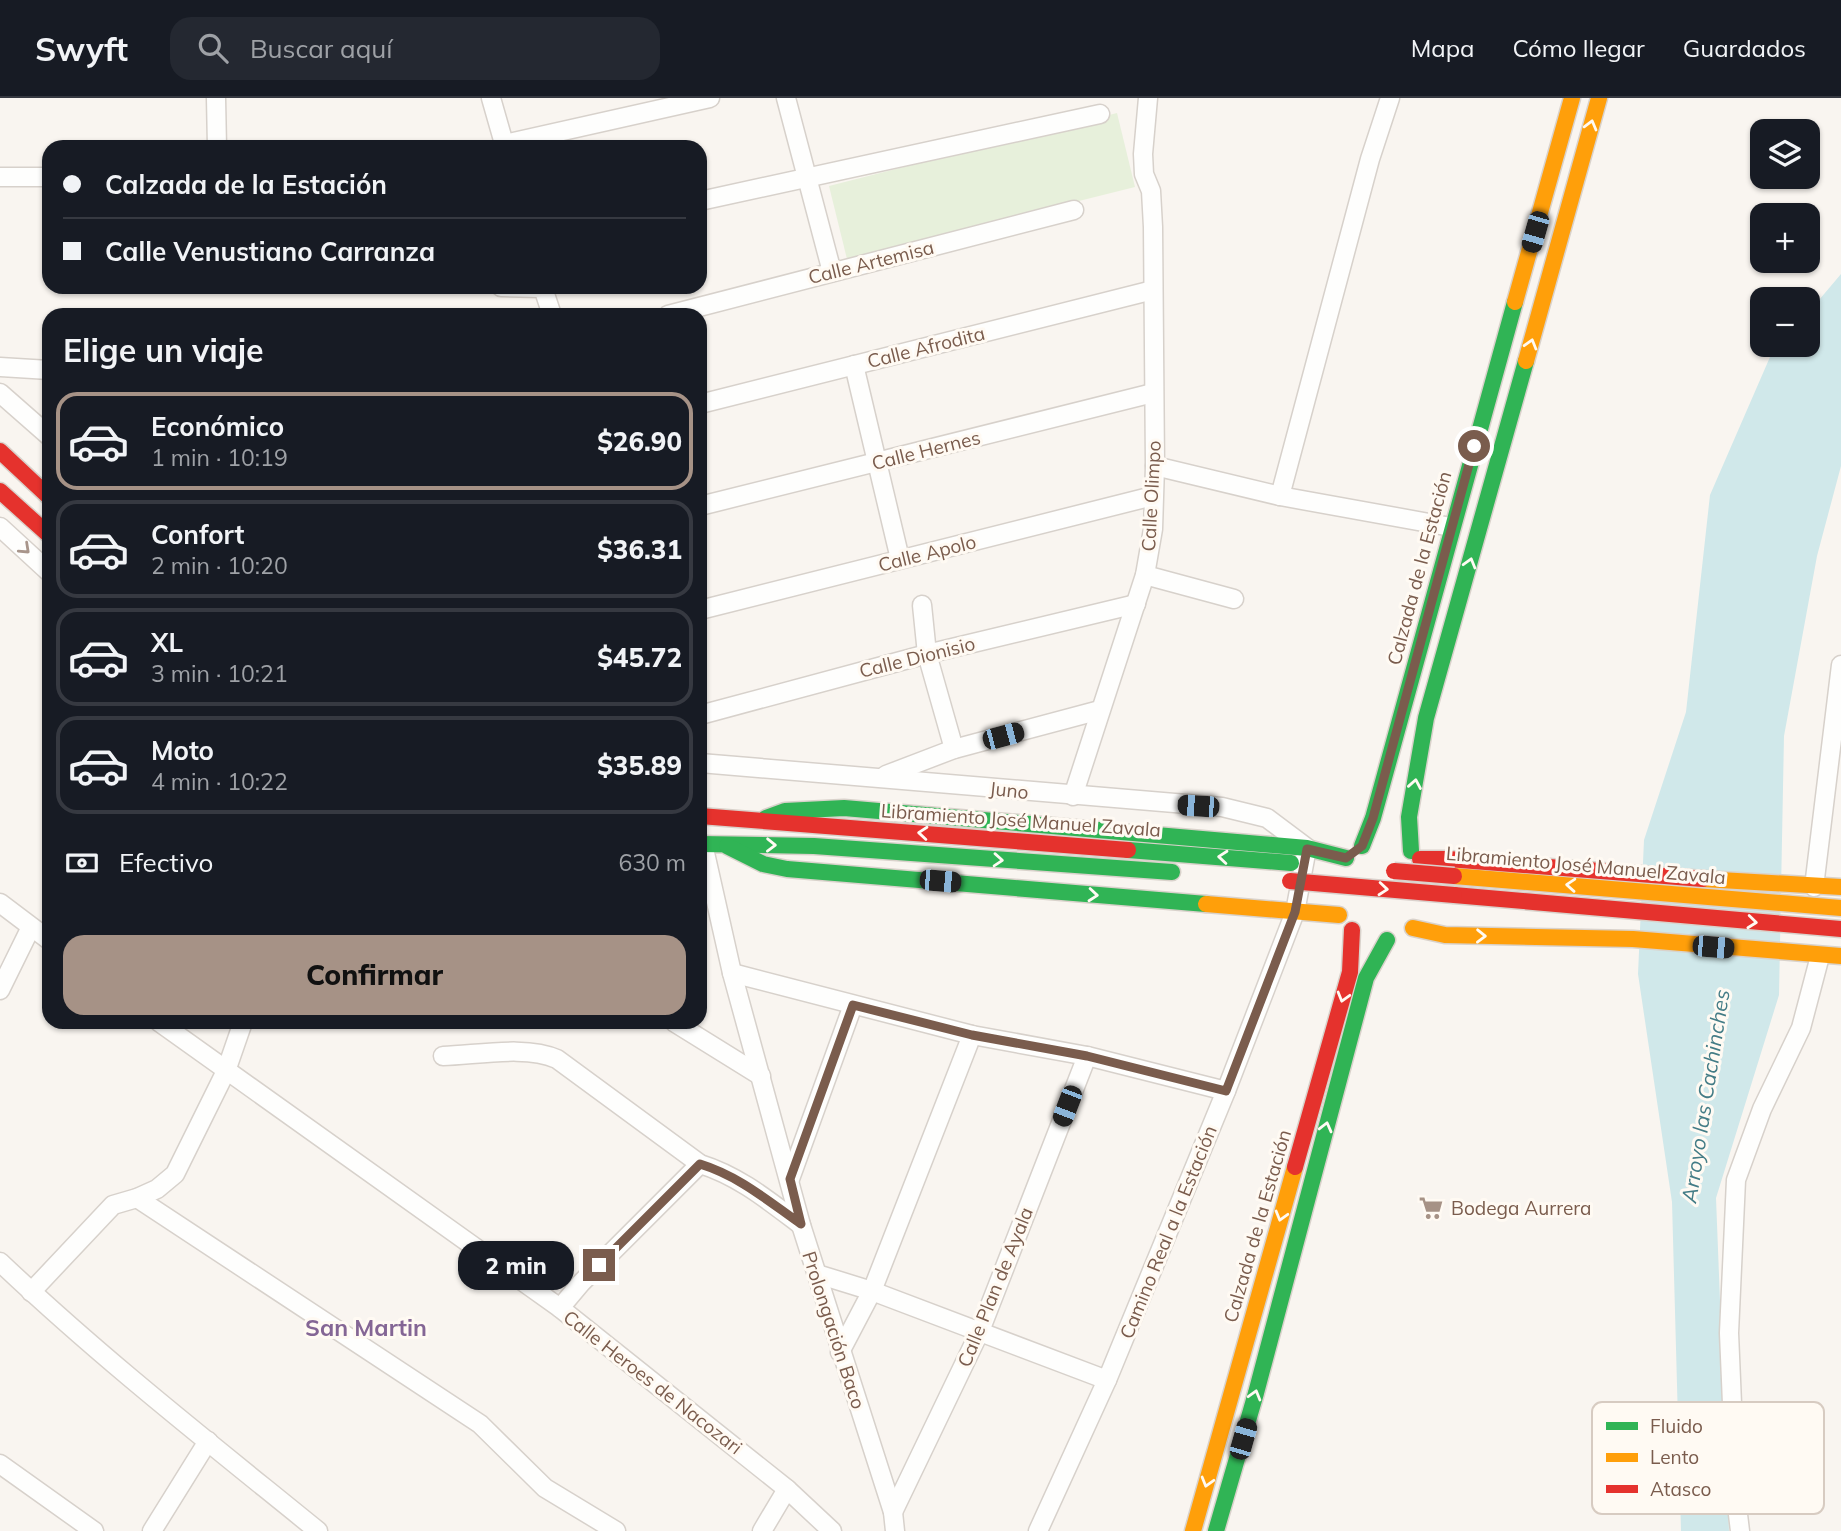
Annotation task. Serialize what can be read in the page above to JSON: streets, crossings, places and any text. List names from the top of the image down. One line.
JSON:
{"streets":{"main road":["Calzada de la Estación","Libramiento José Manuel Zavala"],"street":["Calle Artemisa","Calle Afrodita","Calle Hernes","Calle Olimpo","Calle Apolo","Calle Dionisio","Juno","Camino Real a la Estación","Calle Plan de Ayala","Prolongación Baco","Calle Heroes de Nacozari"]},"crossings":[["Calle Afrodita","Calle Olimpo"],["Calle Hernes","Calle Olimpo"],["Calle Olimpo","Calle Apolo"],["Calle Olimpo","Calle Dionisio"],["Calle Olimpo","Juno"],["Calzada de la Estación","Libramiento José Manuel Zavala"],["Juno","Camino Real a la Estación"],["Calle Plan de Ayala","Prolongación Baco"]],"districts":["San Martin"],"water":["Arroyo las Cachinches"],"places":{"supermarket":["Bodega Aurrera"]},"legend":["Fluido","Lento","Atasco"],"page":{"header":"Swyft","search":"Buscar aquí","nav":["Mapa","Cómo llegar","Guardados"],"map_buttons":["+","−"],"banner":["Calzada de la Estación","Calle Venustiano Carranza"],"heading":"Elige un viaje","list":[{"name":"Económico","note":"1 min · 10:19","value":"$26.90"},{"name":"Confort","note":"2 min · 10:20","value":"$36.31"},{"name":"XL","note":"3 min · 10:21","value":"$45.72"},{"name":"Moto","note":"4 min · 10:22","value":"$35.89"}],"pay":["Efectivo","630 m"],"buttons":"Confirmar","bubble":"2 min"}}
